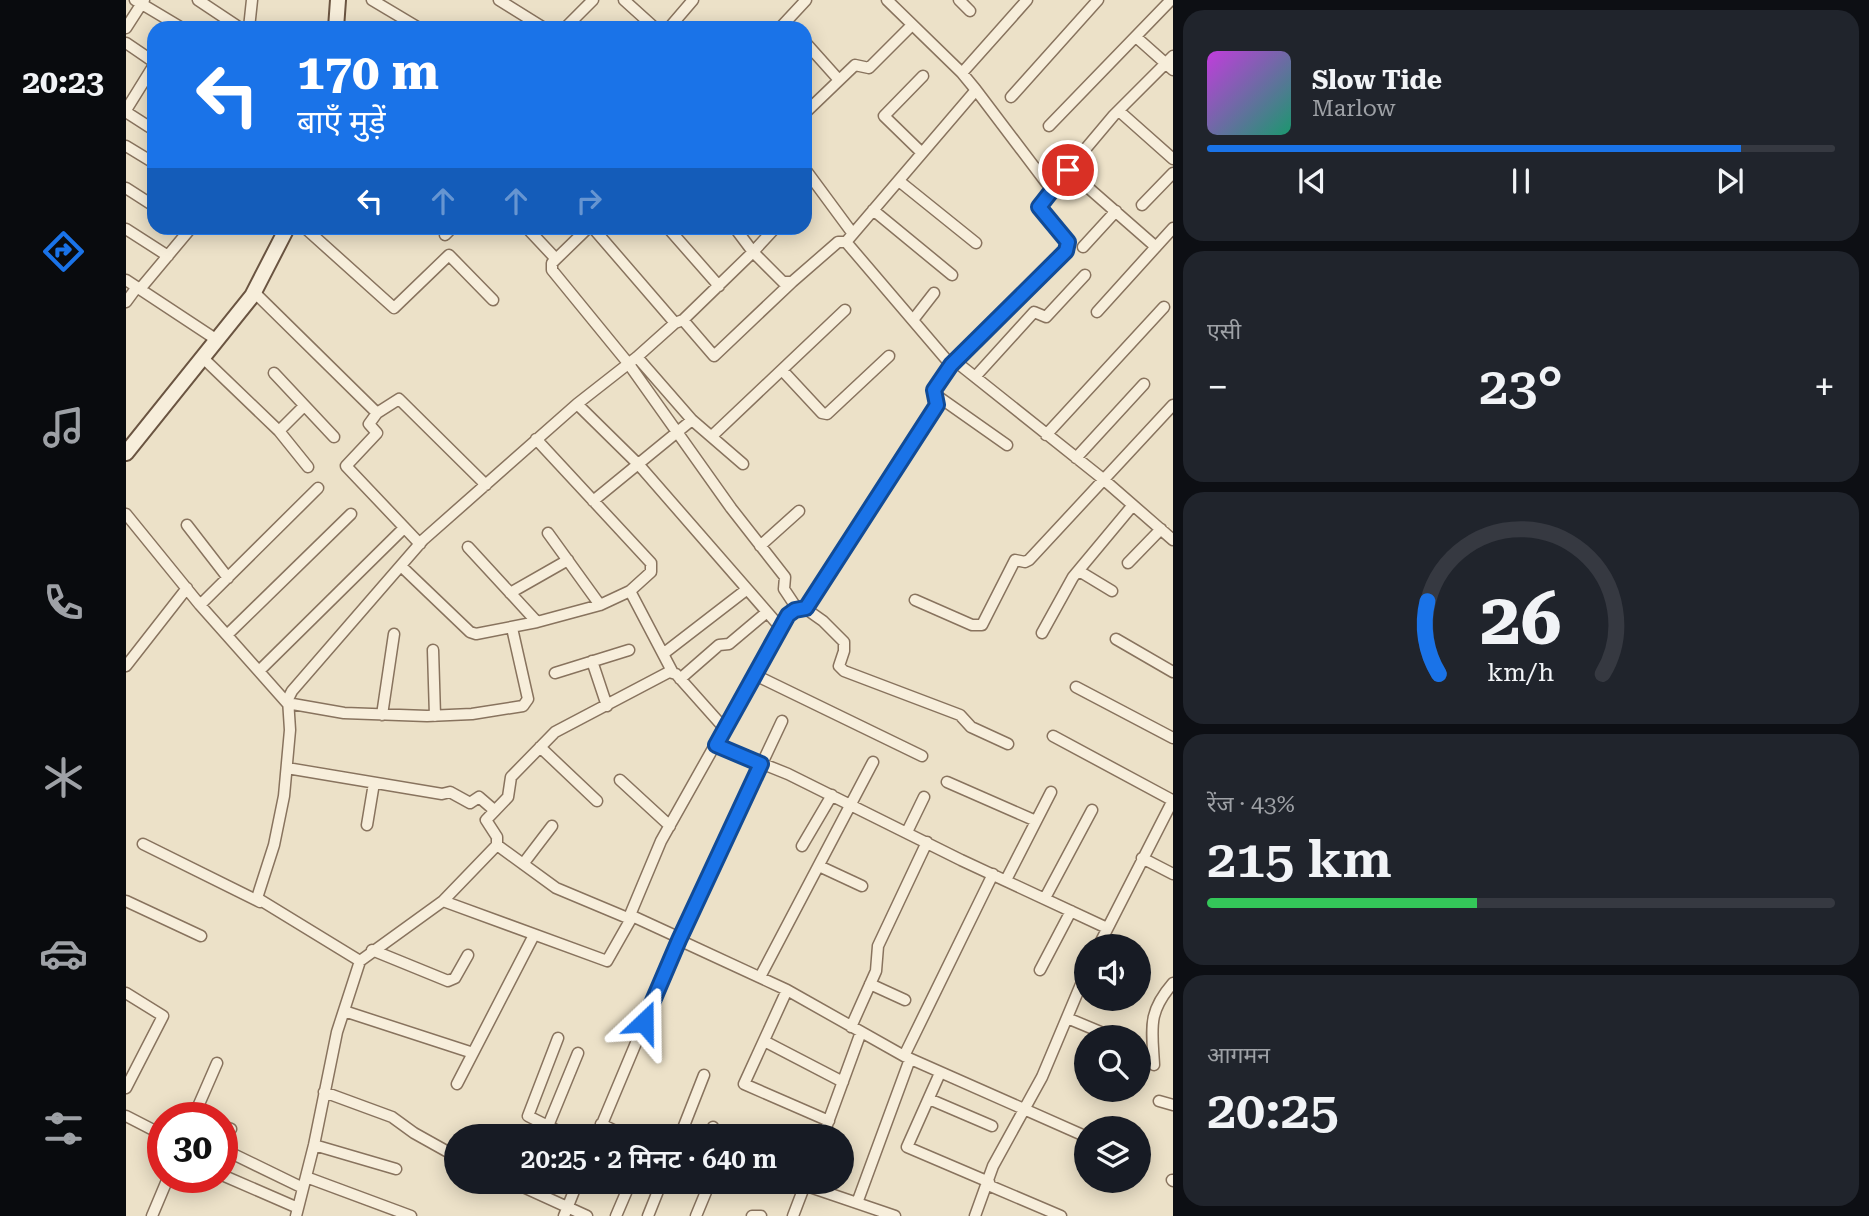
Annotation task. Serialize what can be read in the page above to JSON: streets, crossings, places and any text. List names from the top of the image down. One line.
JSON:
{"page":{"tabs":"20:23","turn":["170 m","बाएँ मुड़ें"],"song":["Slow Tide","Marlow"],"tile":["एसी",["रेंज · 43%","215 km"],["आगमन","20:25"]],"heat":["−","23°","+"],"limit":"30","trip":"20:25 · 2 मिनट · 640 m","gauge":["26","km/h"]}}
